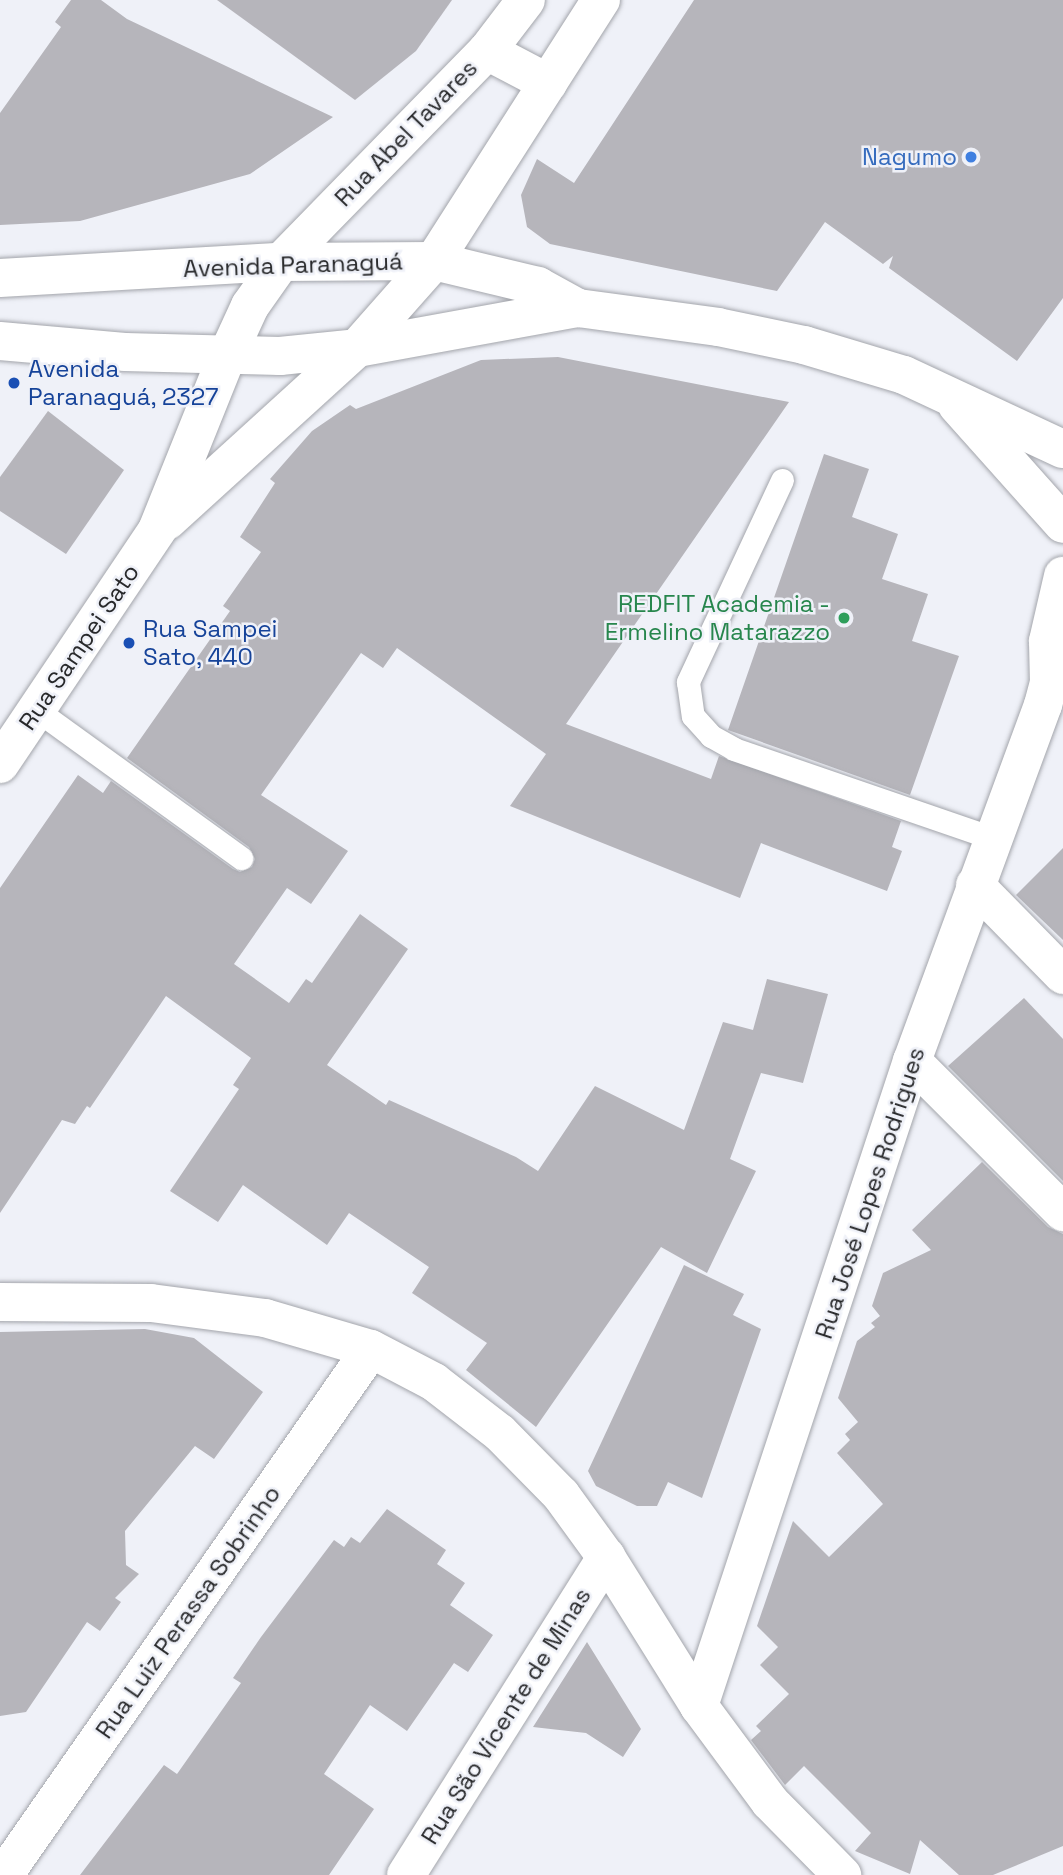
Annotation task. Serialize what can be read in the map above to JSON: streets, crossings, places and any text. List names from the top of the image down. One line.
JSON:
{"streets":{"street":["Rua Abel Tavares","Avenida Paranaguá","Rua Sampei Sato","Rua José Lopes Rodrigues","Rua Luiz Perassa Sobrinho","Rua São Vicente de Minas"]},"crossings":[["Rua Abel Tavares","Avenida Paranaguá"],["Rua Abel Tavares","Rua Sampei Sato"],["Avenida Paranaguá","Rua Sampei Sato"]],"places":["Nagumo","Avenida Paranaguá, 2327","REDFIT Academia - Ermelino Matarazzo","Rua Sampei Sato, 440"]}
